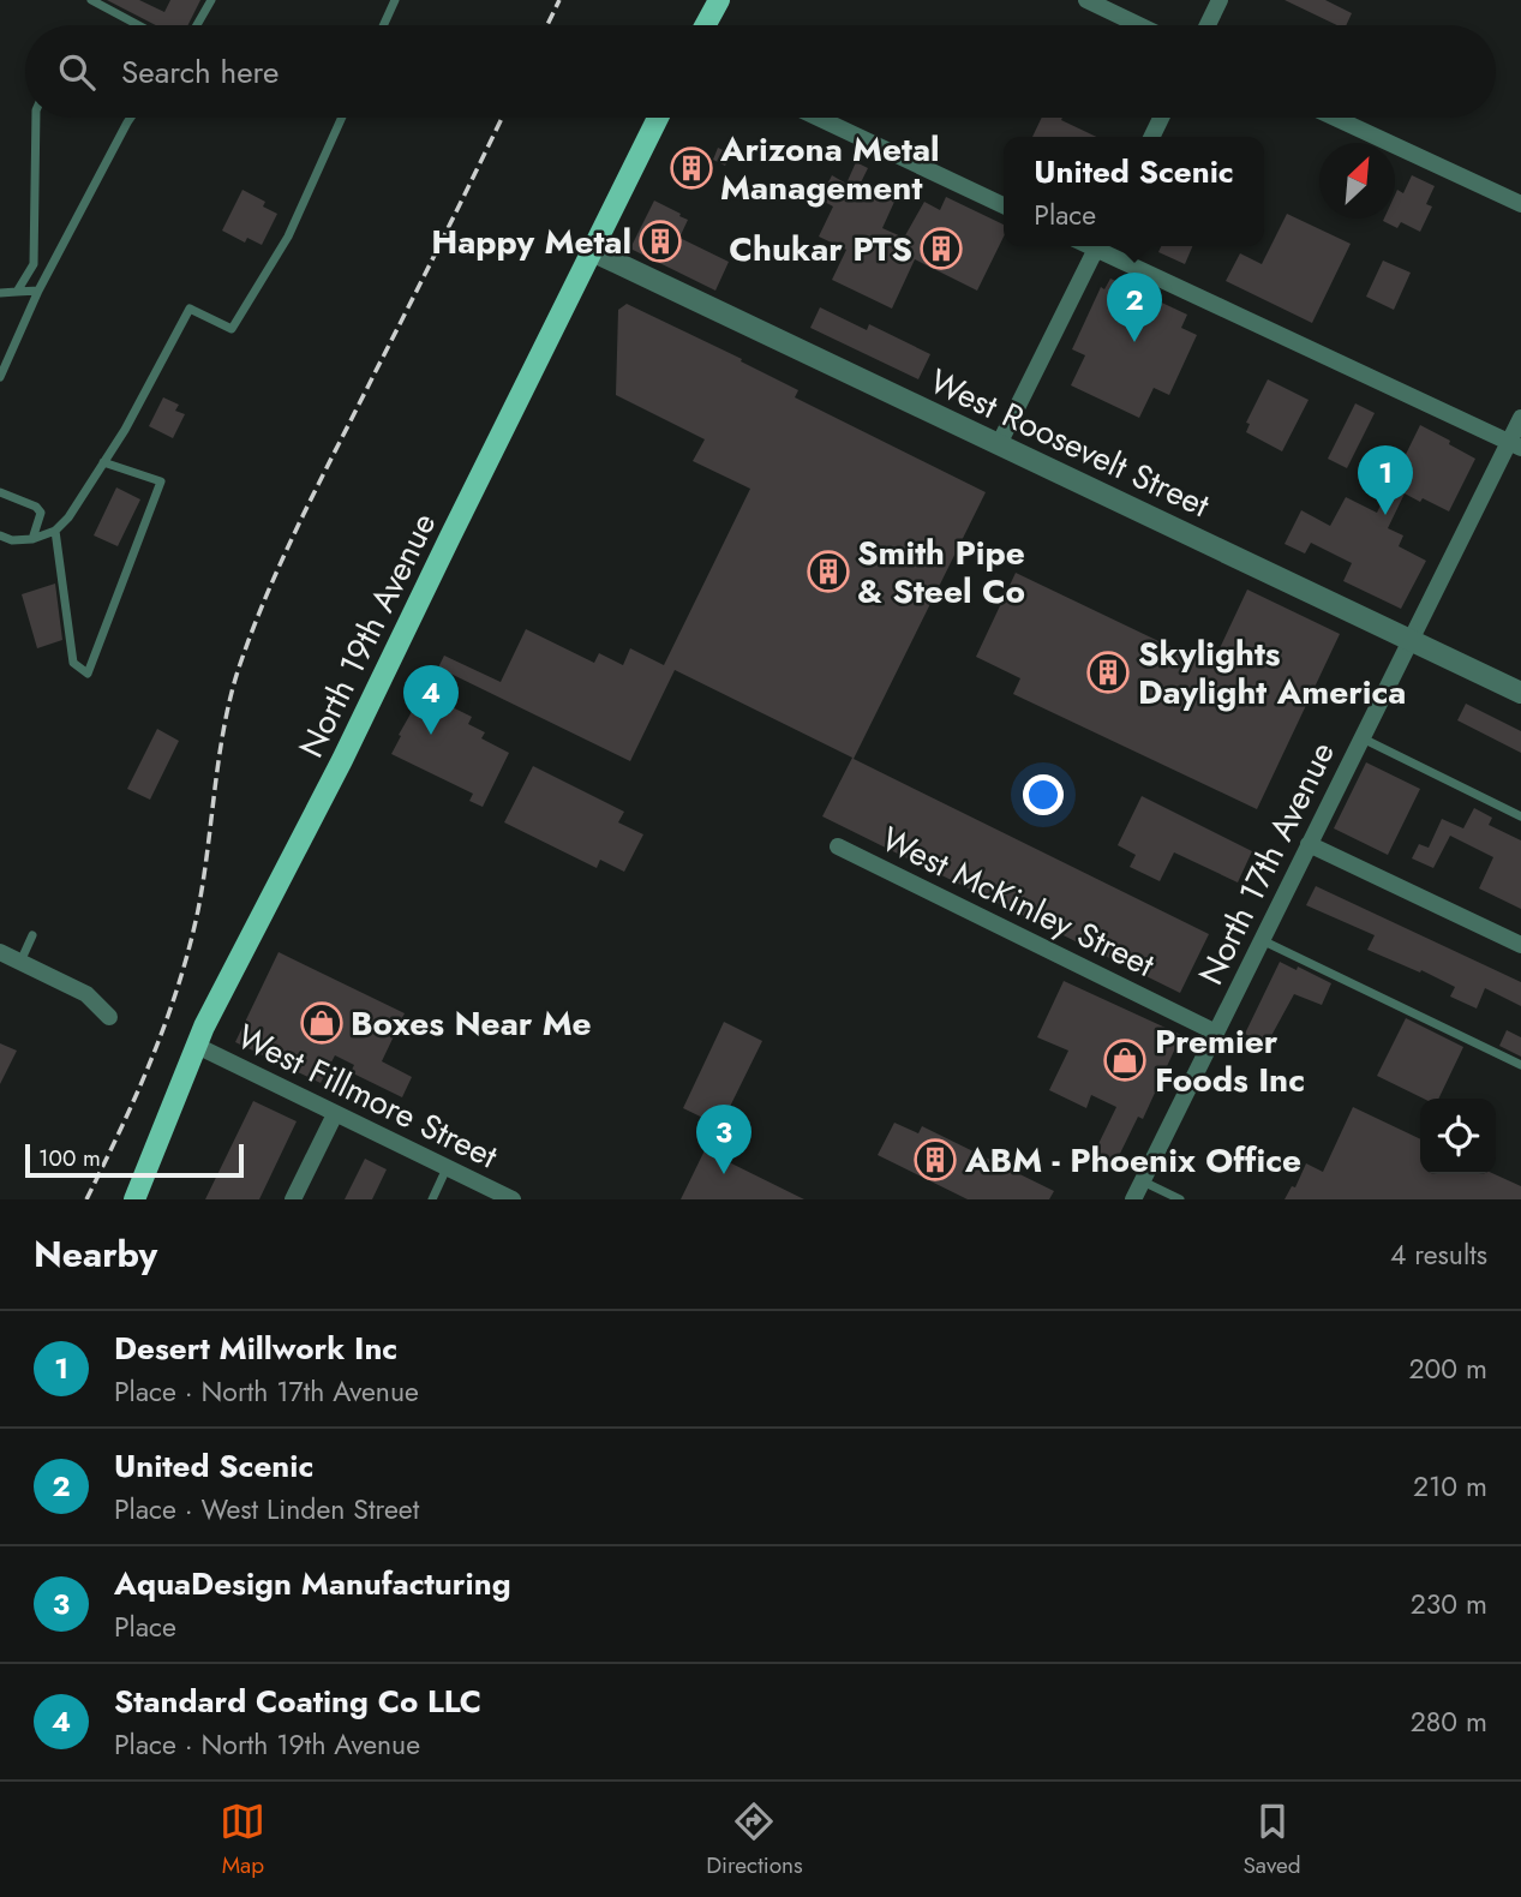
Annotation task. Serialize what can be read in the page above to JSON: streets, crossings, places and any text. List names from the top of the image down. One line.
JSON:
{"streets":{"main road":["North 19th Avenue"],"street":["West Roosevelt Street","North 17th Avenue","West McKinley Street","West Fillmore Street"]},"crossings":[["West Roosevelt Street","North 19th Avenue"],["West Roosevelt Street","North 17th Avenue"],["North 19th Avenue","West Fillmore Street"],["North 17th Avenue","West McKinley Street"]],"places":{"building":["Arizona Metal Management","Happy Metal","Chukar PTS","Smith Pipe & Steel Co","Skylights Daylight America","ABM - Phoenix Office"],"shop":["Boxes Near Me","Premier Foods Inc"]},"scale_bar":"100 m","north":"top right","page":{"search":"Search here","popup":["United Scenic","Place"],"pins":["2","1","4","3"],"scale":"100 m","heading":["Nearby","4 results"],"list":[{"mark":"1","name":"Desert Millwork Inc","note":"Place · North 17th Avenue","value":"200 m"},{"mark":"2","name":"United Scenic","note":"Place · West Linden Street","value":"210 m"},{"mark":"3","name":"AquaDesign Manufacturing","note":"Place","value":"230 m"},{"mark":"4","name":"Standard Coating Co LLC","note":"Place · North 19th Avenue","value":"280 m"}],"nav":["Map","Directions","Saved"]}}
